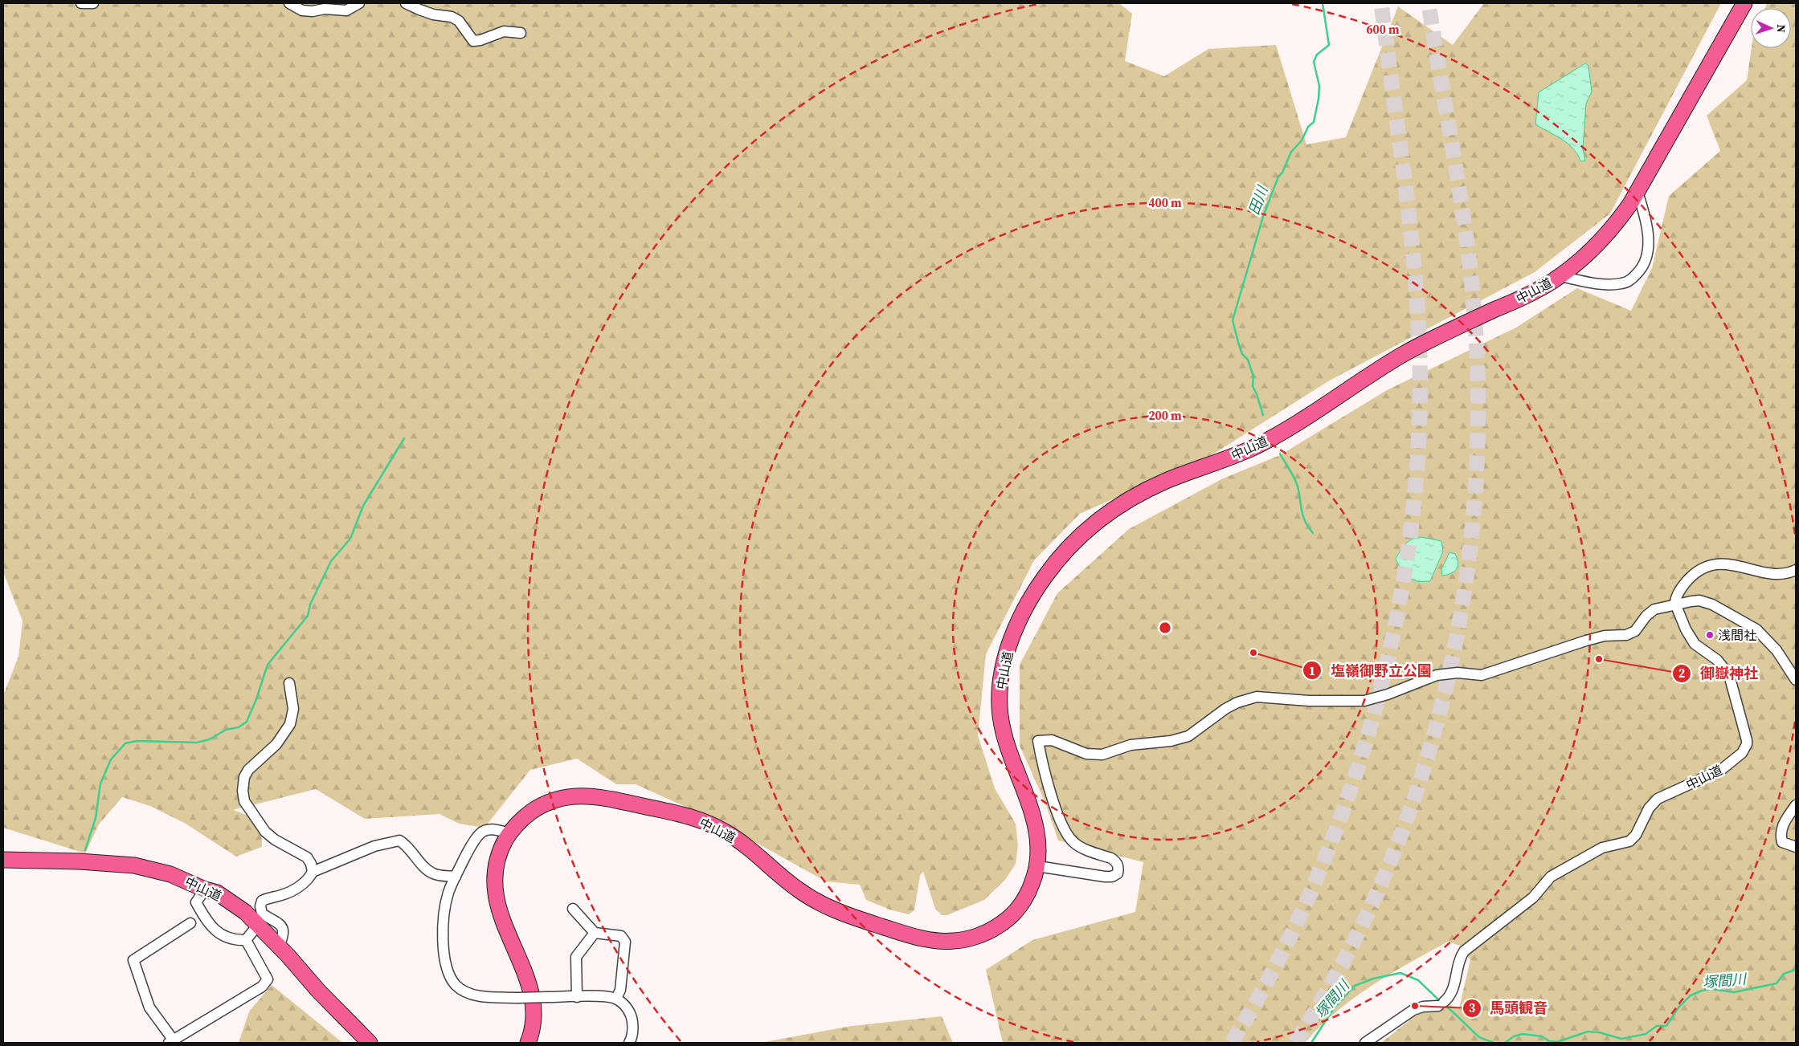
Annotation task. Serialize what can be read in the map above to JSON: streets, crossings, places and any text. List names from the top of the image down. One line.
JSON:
{"streets":{"highway":["中山道"]},"water":["田川","塚間川"],"places":["浅間社","塩嶺御野立公園","御嶽神社","馬頭観音"],"north":"right","rings":["600 m","400 m","200 m"]}
